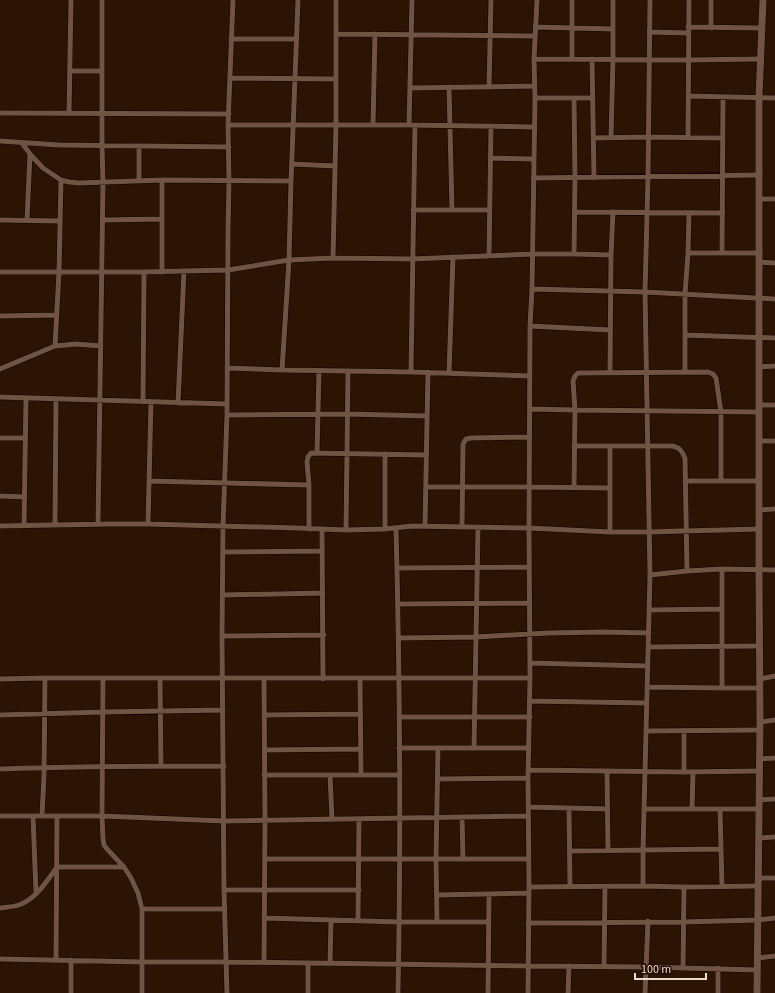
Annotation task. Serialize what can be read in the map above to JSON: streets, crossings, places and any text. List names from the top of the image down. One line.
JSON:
{"scale_bar":"100 m"}
